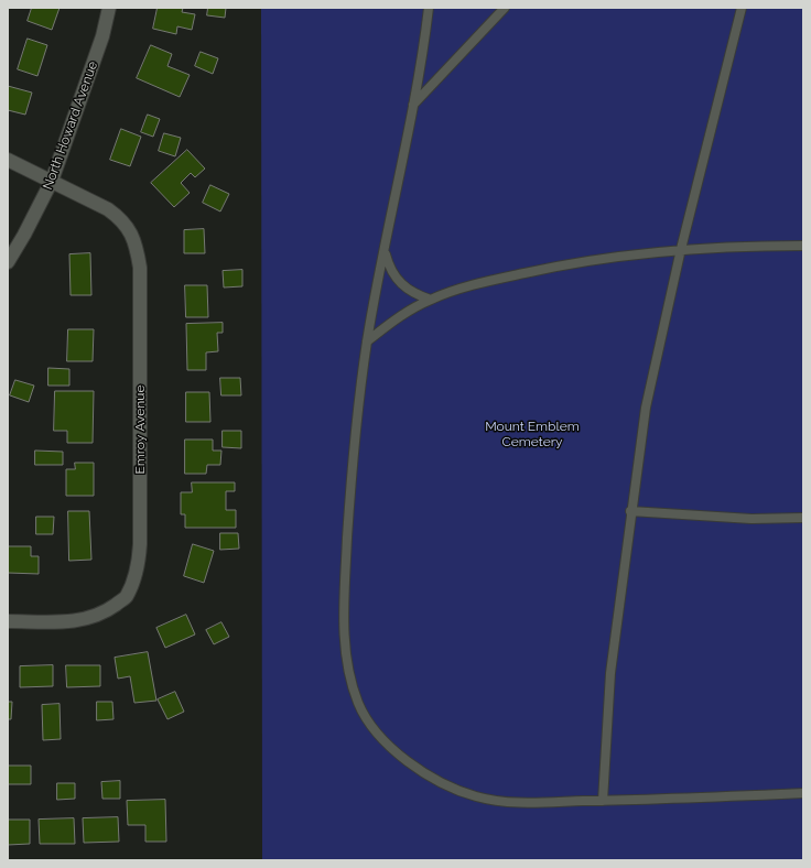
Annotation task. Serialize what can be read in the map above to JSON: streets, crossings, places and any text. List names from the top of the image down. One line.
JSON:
{"streets":{"street":["North Howard Avenue","Emroy Avenue"]},"crossings":[["North Howard Avenue","Emroy Avenue"]],"parks":["Mount Emblem Cemetery"]}
